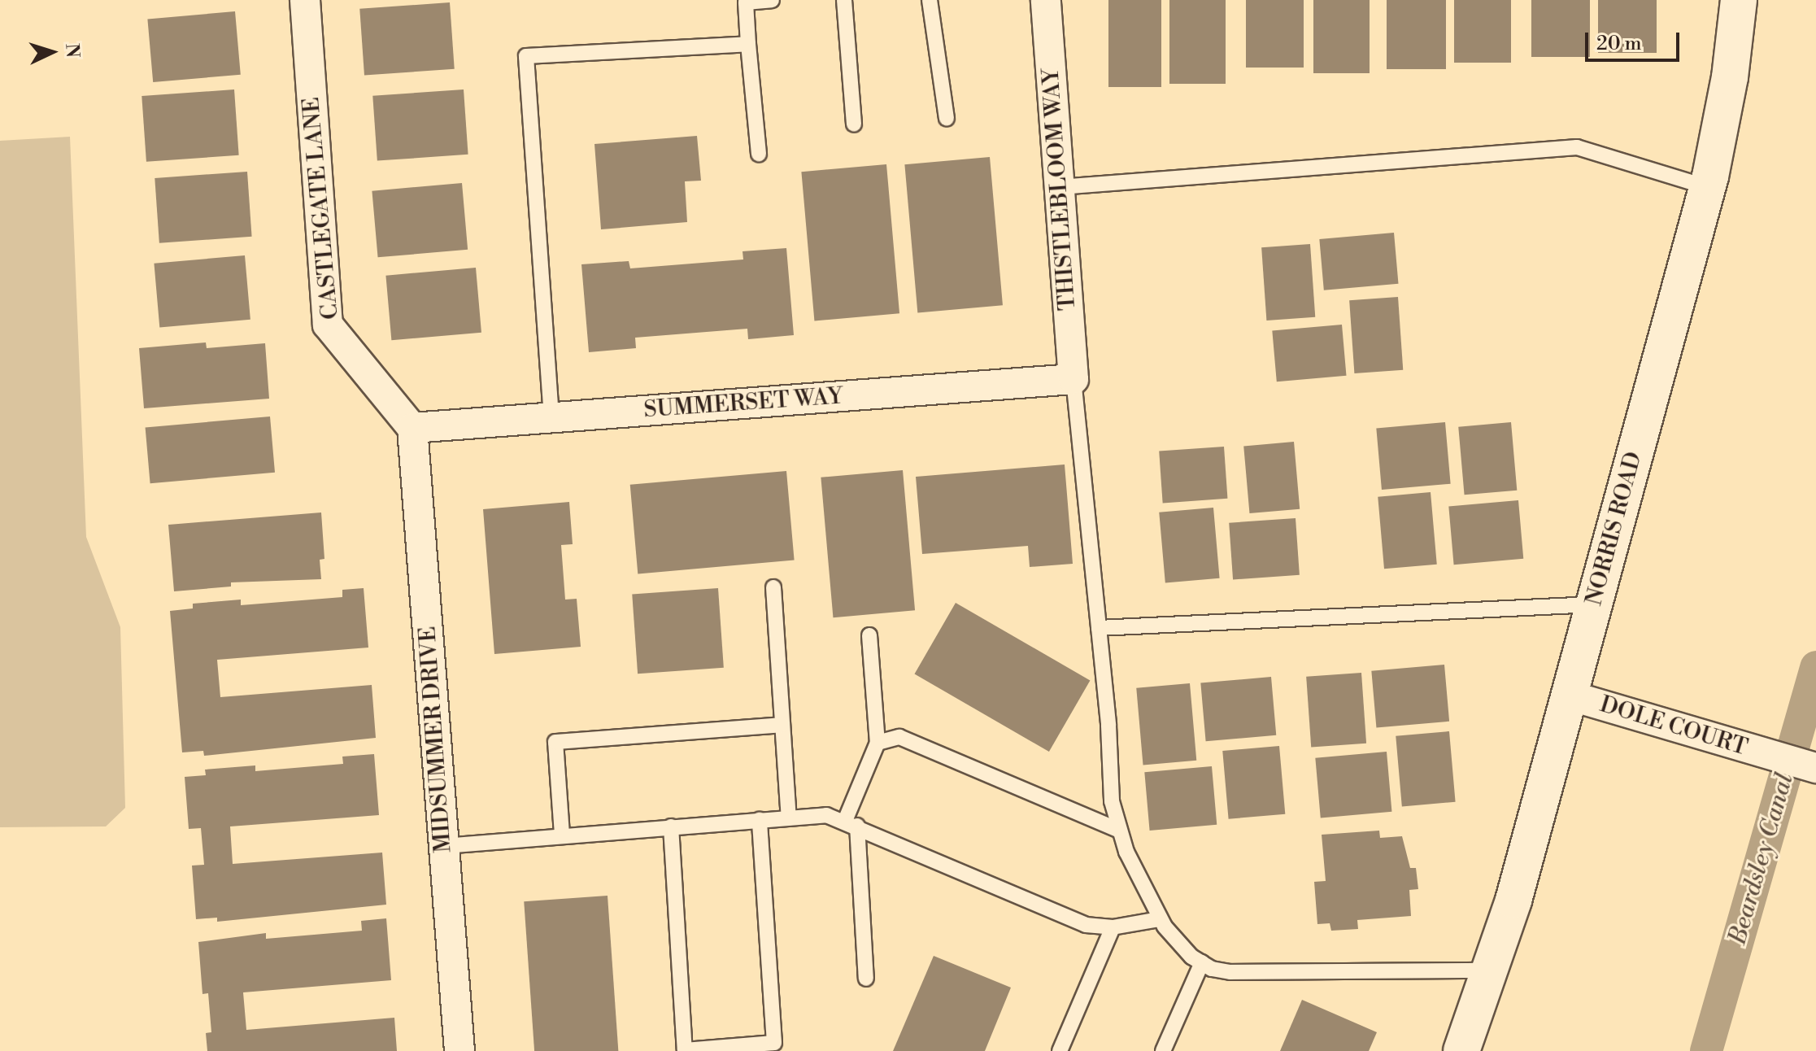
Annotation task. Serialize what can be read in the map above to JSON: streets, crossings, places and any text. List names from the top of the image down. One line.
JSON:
{"streets":{"street":["THISTLEBLOOM WAY","CASTLEGATE LANE","SUMMERSET WAY","NORRIS ROAD","DOLE COURT","MIDSUMMER DRIVE"]},"crossings":[["THISTLEBLOOM WAY","SUMMERSET WAY"],["CASTLEGATE LANE","SUMMERSET WAY"],["CASTLEGATE LANE","MIDSUMMER DRIVE"],["SUMMERSET WAY","MIDSUMMER DRIVE"],["NORRIS ROAD","DOLE COURT"]],"water":["Beardsley Canal"],"scale_bar":"20 m","north":"right"}
